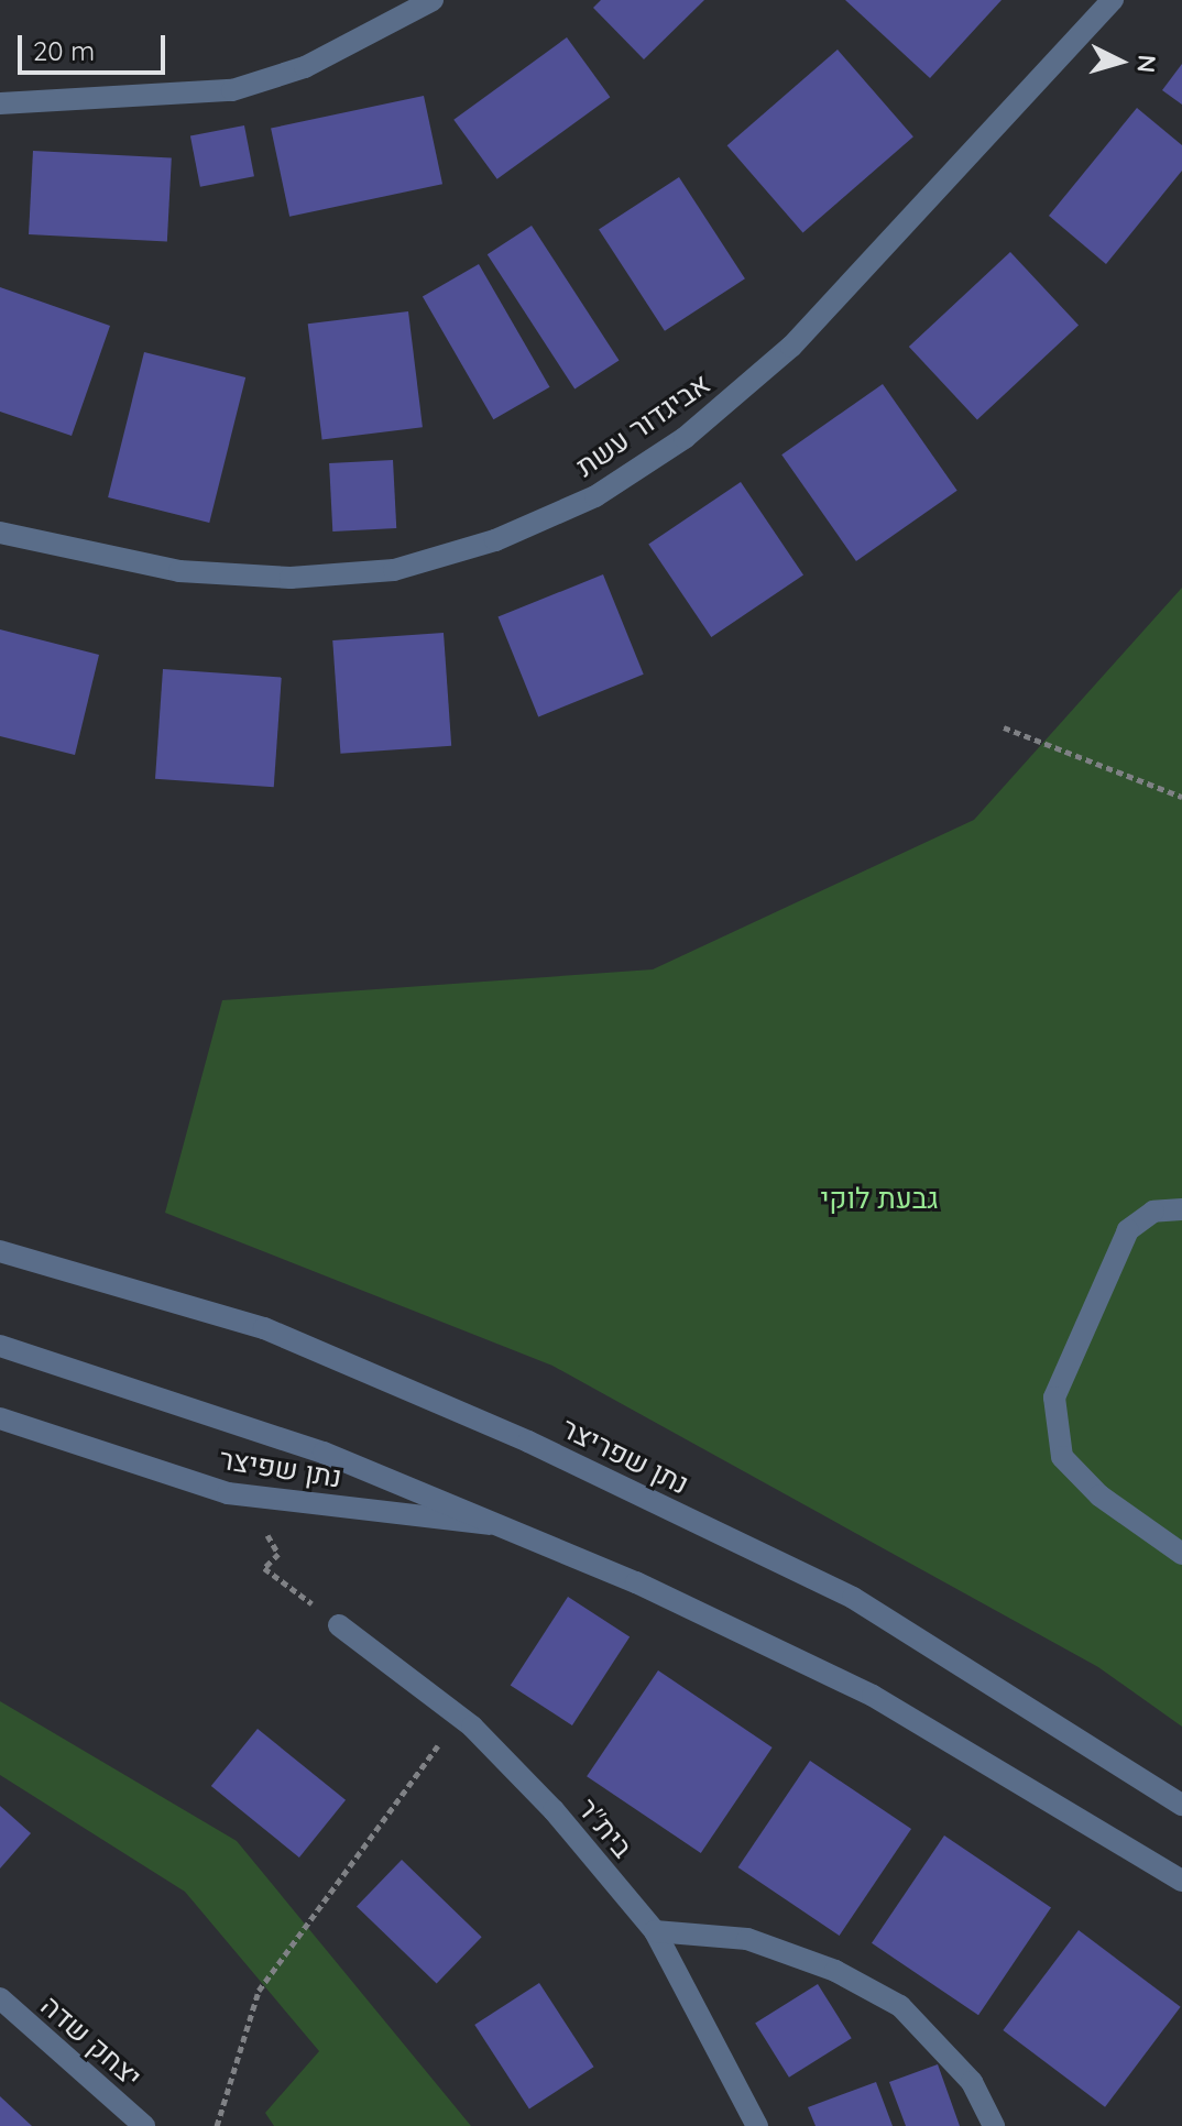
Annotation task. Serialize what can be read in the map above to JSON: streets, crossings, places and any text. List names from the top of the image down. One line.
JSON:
{"streets":{"street":["אביגדור עשת","נתן שפריצר","נתן שפיצר","בית\"ר","יצחק שדה"]},"parks":["גבעת לוקי"],"scale_bar":"20 m","north":"right"}
